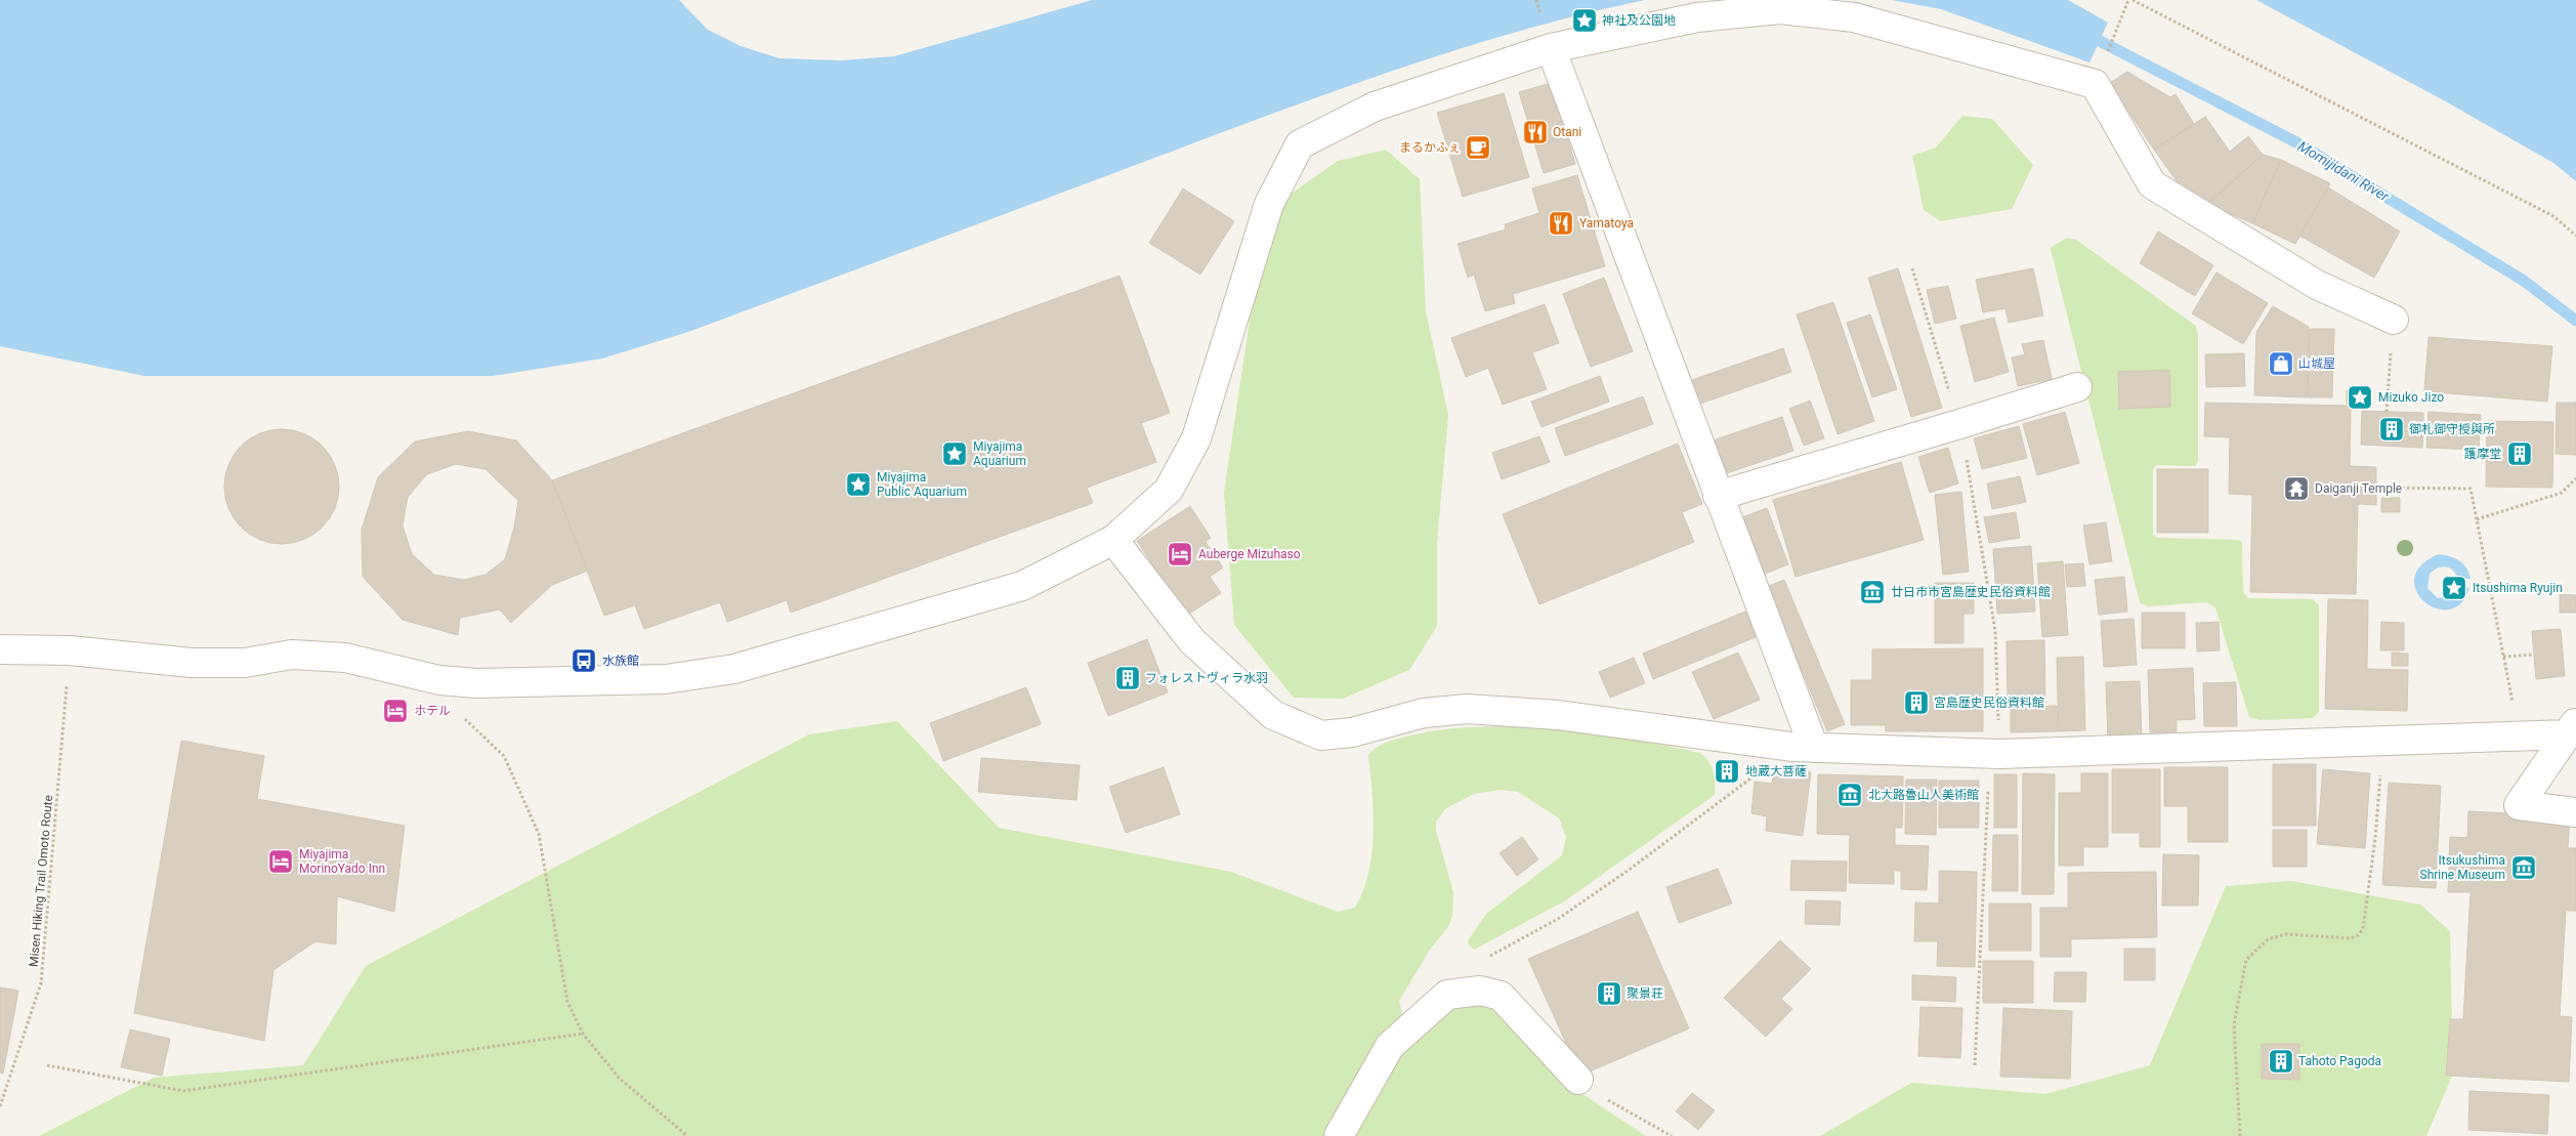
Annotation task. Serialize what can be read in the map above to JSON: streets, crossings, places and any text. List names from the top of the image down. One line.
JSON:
{"streets":{"path":["Misen Hiking Trail Omoto Route"]},"water":["Momijidani River"],"places":{"place":["神社及公園地","Mizuko Jizo","Miyajima Aquarium","Miyajima Public Aquarium","Itsushima Ryujin"],"restaurant":["Otani","Yamatoya"],"cafe":["まるかふぇ"],"shop":["山城屋"],"building":["御札御守授與所","護摩堂","フォレストヴィラ水羽","宮島歴史民俗資料館","地蔵大菩薩","聚景荘","Tahoto Pagoda"],"temple":["Daiganji Temple"],"hotel":["Auberge Mizuhaso","ホテル","Miyajima MorinoYado Inn"],"museum":["廿日市市宮島歴史民俗資料館","北大路魯山人美術館","Itsukushima Shrine Museum"],"bus stop":["水族館"]}}
